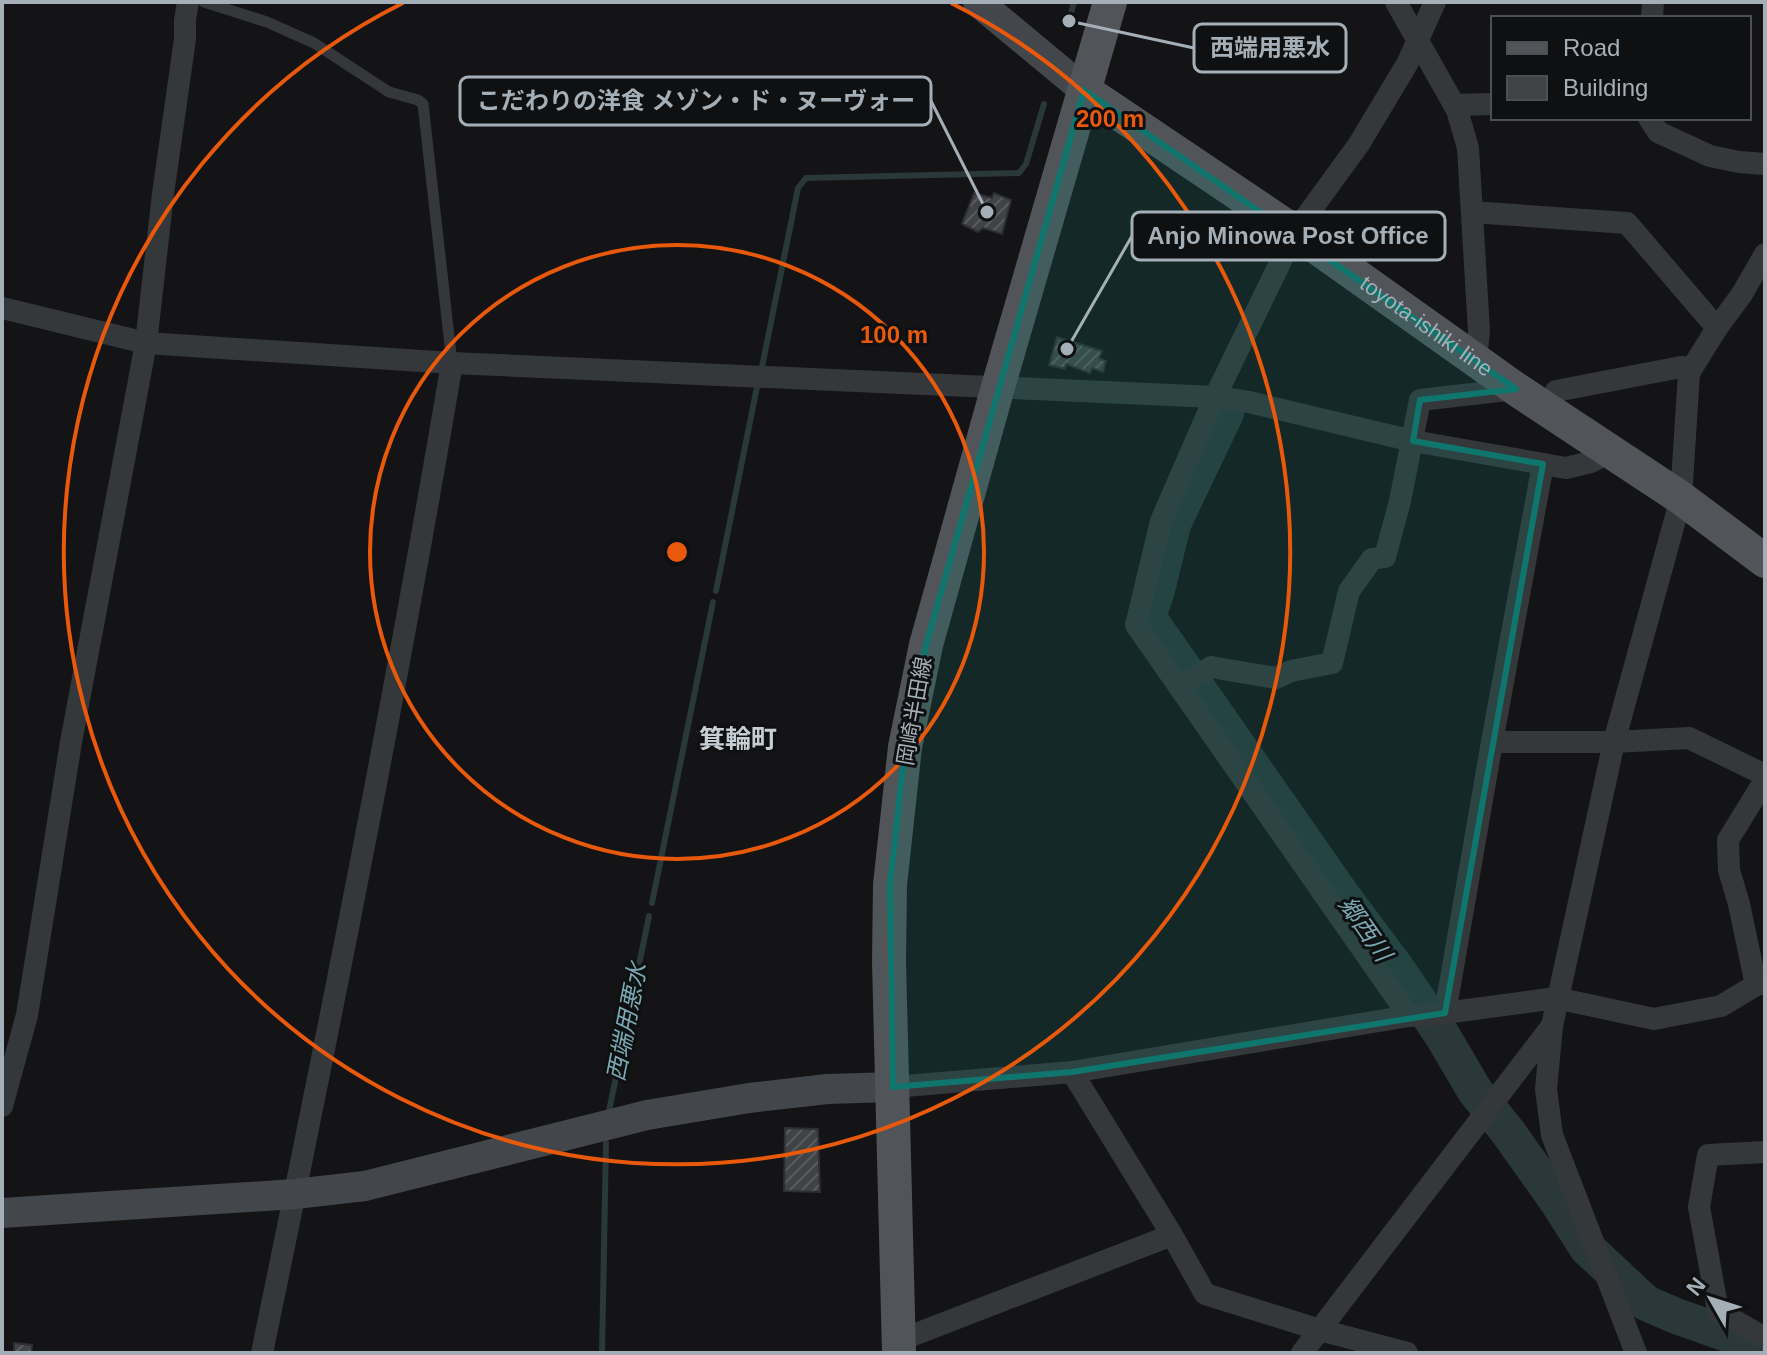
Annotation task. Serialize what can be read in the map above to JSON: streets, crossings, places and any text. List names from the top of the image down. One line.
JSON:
{"streets":{"main road":["toyota-ishiki line","岡崎半田線"]},"crossings":[["toyota-ishiki line","岡崎半田線"]],"districts":["箕輪町"],"water":["郷西川","西端用悪水"],"places":["西端用悪水","こだわりの洋食 メゾン・ド・ヌーヴォー","Anjo Minowa Post Office"],"legend":["Road","Building"],"north":"top left","rings":["200 m","100 m"]}
